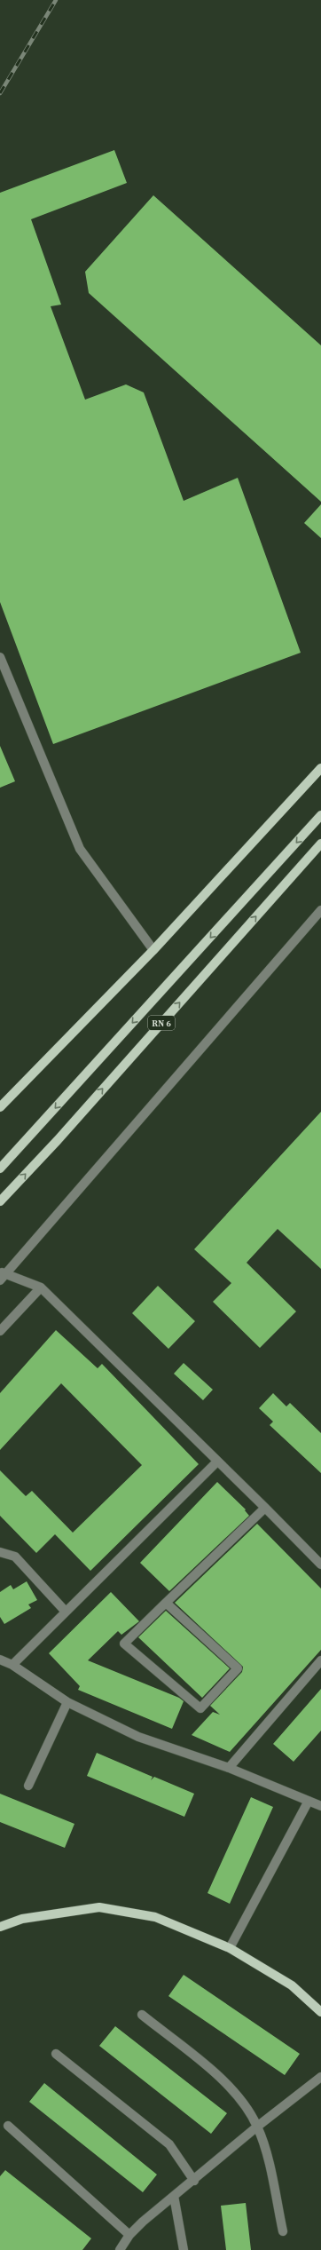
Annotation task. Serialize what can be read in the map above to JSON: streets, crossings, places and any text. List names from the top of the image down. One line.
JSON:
{"streets":{"main road":["RN 6"]}}
